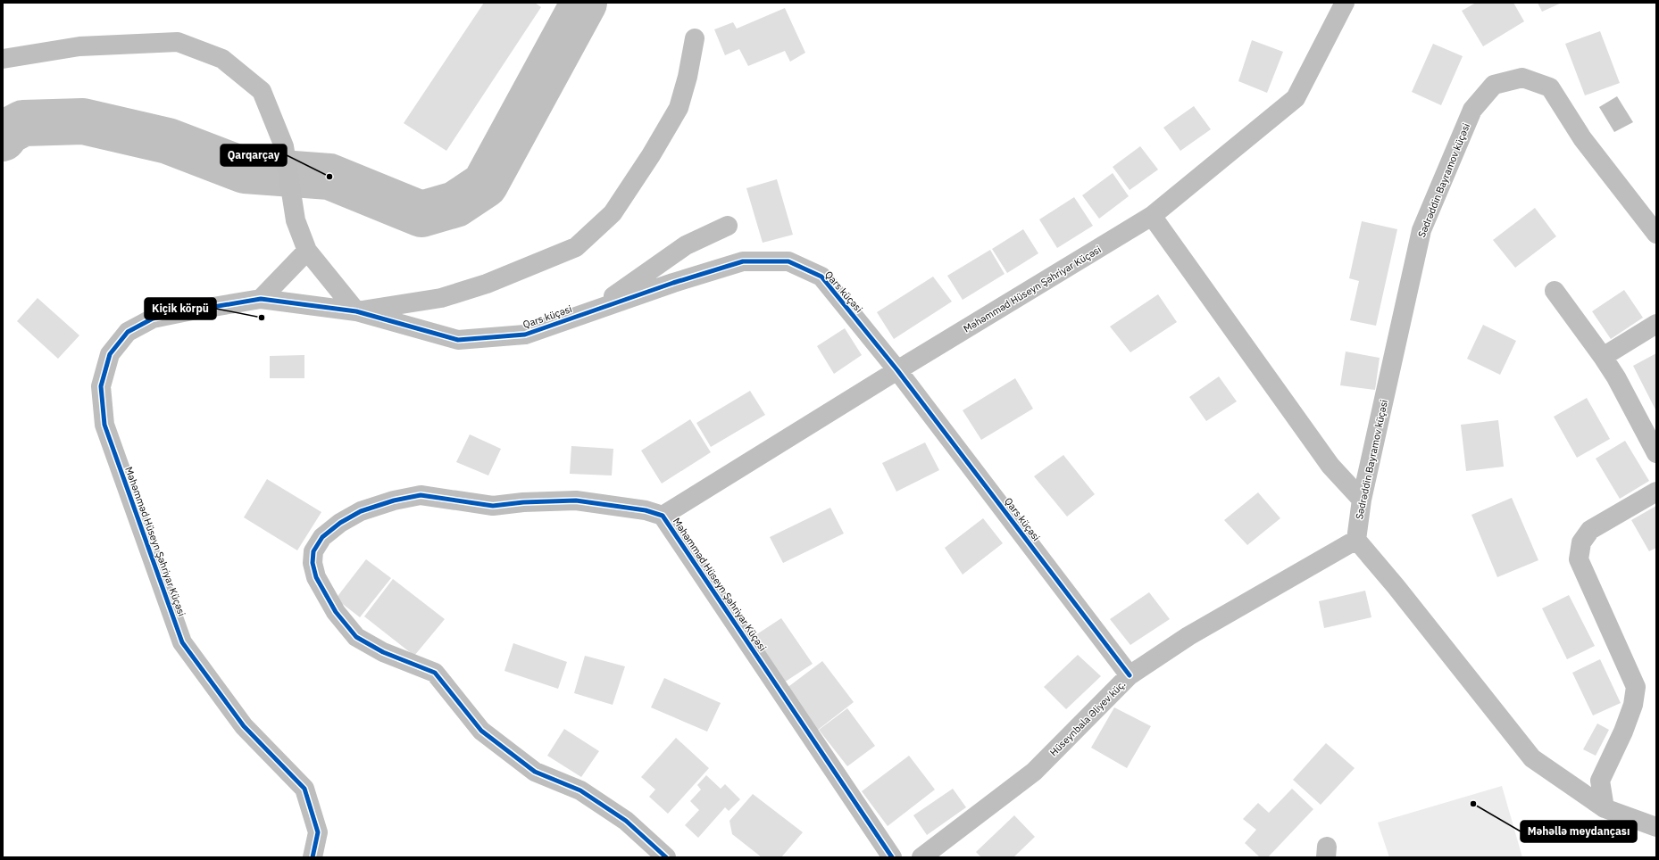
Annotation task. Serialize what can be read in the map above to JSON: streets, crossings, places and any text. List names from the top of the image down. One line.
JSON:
{"streets":{"street":["Sədrəddin Bayramov küçəsi","Məhəmməd Hüseyn Şəhriyar Küçəsi","Qars küçəsi","Hüseynbala Əliyev küç."]},"crossings":[["Sədrəddin Bayramov küçəsi","Hüseynbala Əliyev küç."],["Məhəmməd Hüseyn Şəhriyar Küçəsi","Qars küçəsi"],["Qars küçəsi","Hüseynbala Əliyev küç."]],"places":["Qarqarçay","Kiçik körpü","Məhəllə meydançası"]}
